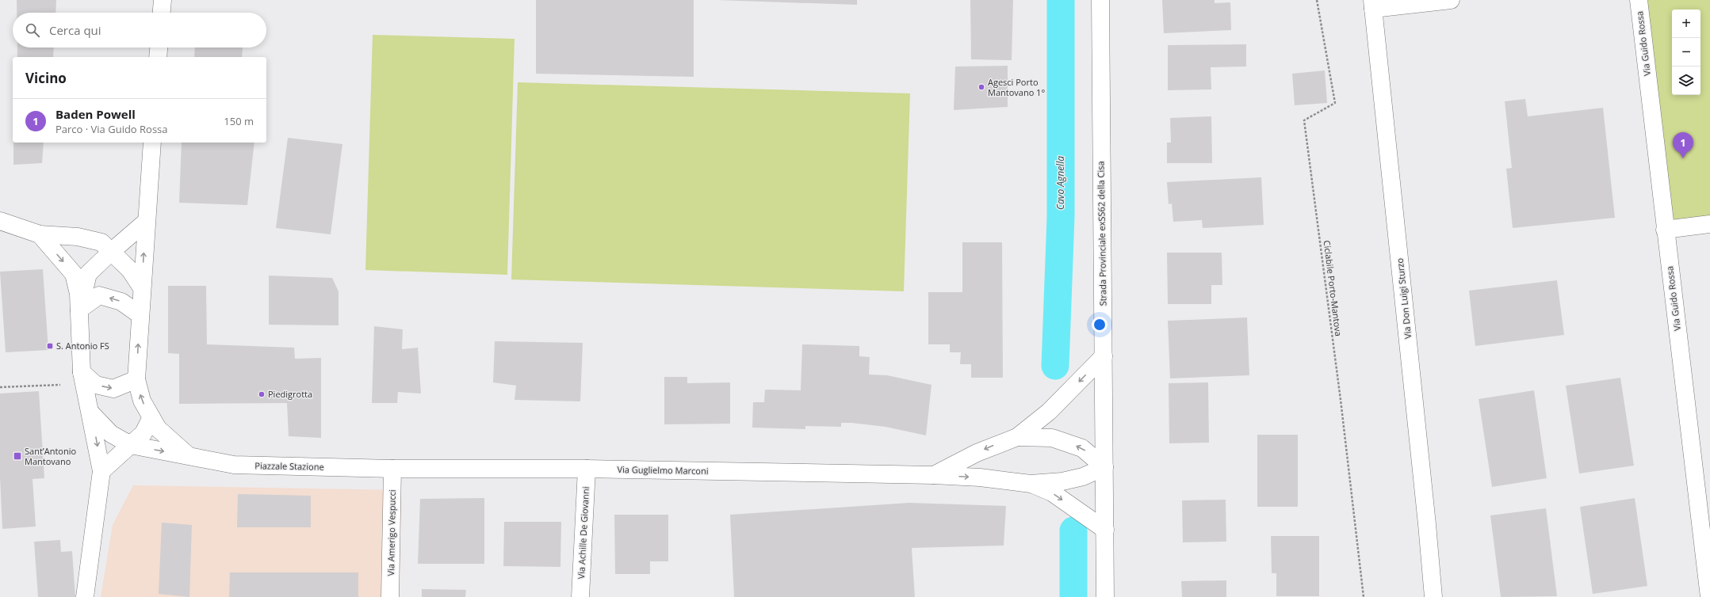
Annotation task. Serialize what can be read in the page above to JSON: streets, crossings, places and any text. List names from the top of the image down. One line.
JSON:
{"streets":{"street":["Via Guido Rossa","Strada Provinciale exSS62 della Cisa","Via Don Luigi Sturzo","Piazzale Stazione","Via Guglielmo Marconi","Via Amerigo Vespucci","Via Achille De Giovanni"],"path":["Ciclabile Porto-Mantova"]},"crossings":[["Strada Provinciale exSS62 della Cisa","Via Guglielmo Marconi"],["Piazzale Stazione","Via Guglielmo Marconi"],["Piazzale Stazione","Via Amerigo Vespucci"],["Via Guglielmo Marconi","Via Amerigo Vespucci"],["Via Guglielmo Marconi","Via Achille De Giovanni"]],"water":["Cavo Agnella"],"places":{"other":["Agesci Porto Mantovano 1°","Piedigrotta"],"transit":["S. Antonio FS","Sant’Antonio Mantovano"]},"page":{"map_buttons":["+","−"],"search":"Cerca qui","heading":"Vicino","list":[{"mark":"1","name":"Baden Powell","note":"Parco · Via Guido Rossa","value":"150 m"}],"pins":"1"}}
